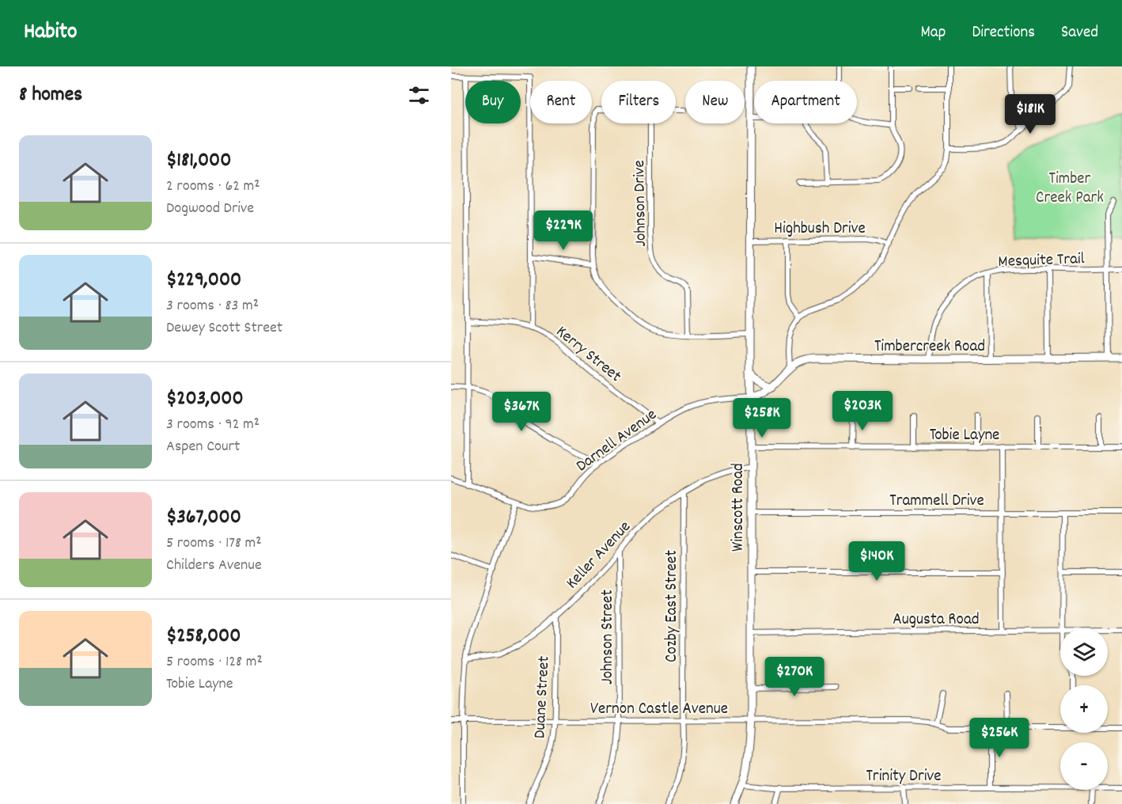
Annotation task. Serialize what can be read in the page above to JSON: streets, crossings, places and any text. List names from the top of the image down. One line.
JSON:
{"streets":{"main road":["Timbercreek Road","Winscott Road"],"street":["Johnson Drive","Highbush Drive","Mesquite Trail","Kerry Street","Tobie Layne","Darnell Avenue","Trammell Drive","Keller Avenue","Cozby East Street","Augusta Road","Johnson Street","Duane Street","Vernon Castle Avenue","Trinity Drive"]},"crossings":[["Highbush Drive","Winscott Road"],["Mesquite Trail","Timbercreek Road"],["Timbercreek Road","Darnell Avenue"],["Timbercreek Road","Winscott Road"],["Kerry Street","Darnell Avenue"],["Tobie Layne","Winscott Road"],["Darnell Avenue","Winscott Road"],["Trammell Drive","Winscott Road"],["Winscott Road","Keller Avenue"],["Winscott Road","Augusta Road"],["Winscott Road","Vernon Castle Avenue"],["Winscott Road","Trinity Drive"],["Keller Avenue","Cozby East Street"],["Keller Avenue","Johnson Street"],["Keller Avenue","Duane Street"],["Cozby East Street","Vernon Castle Avenue"],["Johnson Street","Vernon Castle Avenue"],["Duane Street","Vernon Castle Avenue"]],"parks":["Timber Creek Park"],"page":{"header":"Habito","nav":["Map","Directions","Saved"],"heading":"8 homes","chip":["Buy","Rent","Filters","New","Apartment"],"price":["$181K","$229K","$203K","$367K","$258K","$140K","$270K","$256K"],"list":[{"name":"$181,000","note":"2 rooms · 62 m² · Dogwood Drive"},{"name":"$229,000","note":"3 rooms · 83 m² · Dewey Scott Street"},{"name":"$203,000","note":"3 rooms · 92 m² · Aspen Court"},{"name":"$367,000","note":"5 rooms · 178 m² · Childers Avenue"},{"name":"$258,000","note":"5 rooms · 128 m² · Tobie Layne"}],"map_buttons":["+","−"]}}
